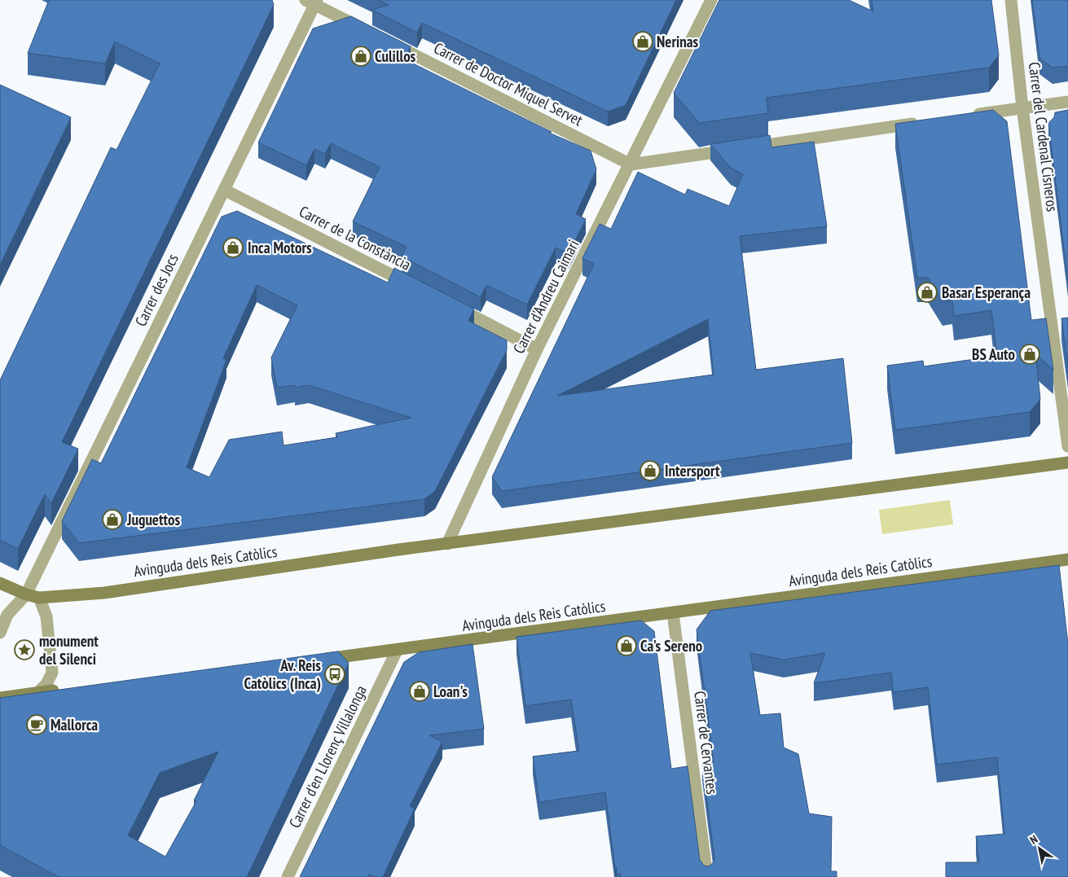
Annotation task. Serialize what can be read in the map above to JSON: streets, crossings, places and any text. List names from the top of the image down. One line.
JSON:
{"streets":{"main road":["Avinguda dels Reis Catòlics"],"street":["Carrer de Doctor Miquel Servet","Carrer del Cardenal Cisneros","Carrer de la Constància","Carrer des Jocs","Carrer d'Andreu Caimari","Carrer de Cervantes","Carrer d'en Llorenç Villalonga"]},"crossings":[["Carrer de Doctor Miquel Servet","Carrer d'Andreu Caimari"],["Carrer de la Constància","Carrer des Jocs"],["Carrer des Jocs","Avinguda dels Reis Catòlics"],["Carrer d'Andreu Caimari","Avinguda dels Reis Catòlics"],["Avinguda dels Reis Catòlics","Carrer de Cervantes"],["Avinguda dels Reis Catòlics","Carrer d'en Llorenç Villalonga"]],"places":{"shop":["Nerinas","Culillos","Inca Motors","Basar Esperança","BS Auto","Intersport","Juguettos","Ca's Sereno","Loan's"],"place":["monument del Silenci"],"bus stop":["Av. Reis Catòlics (Inca)"],"cafe":["Mallorca"]},"north":"top left"}
